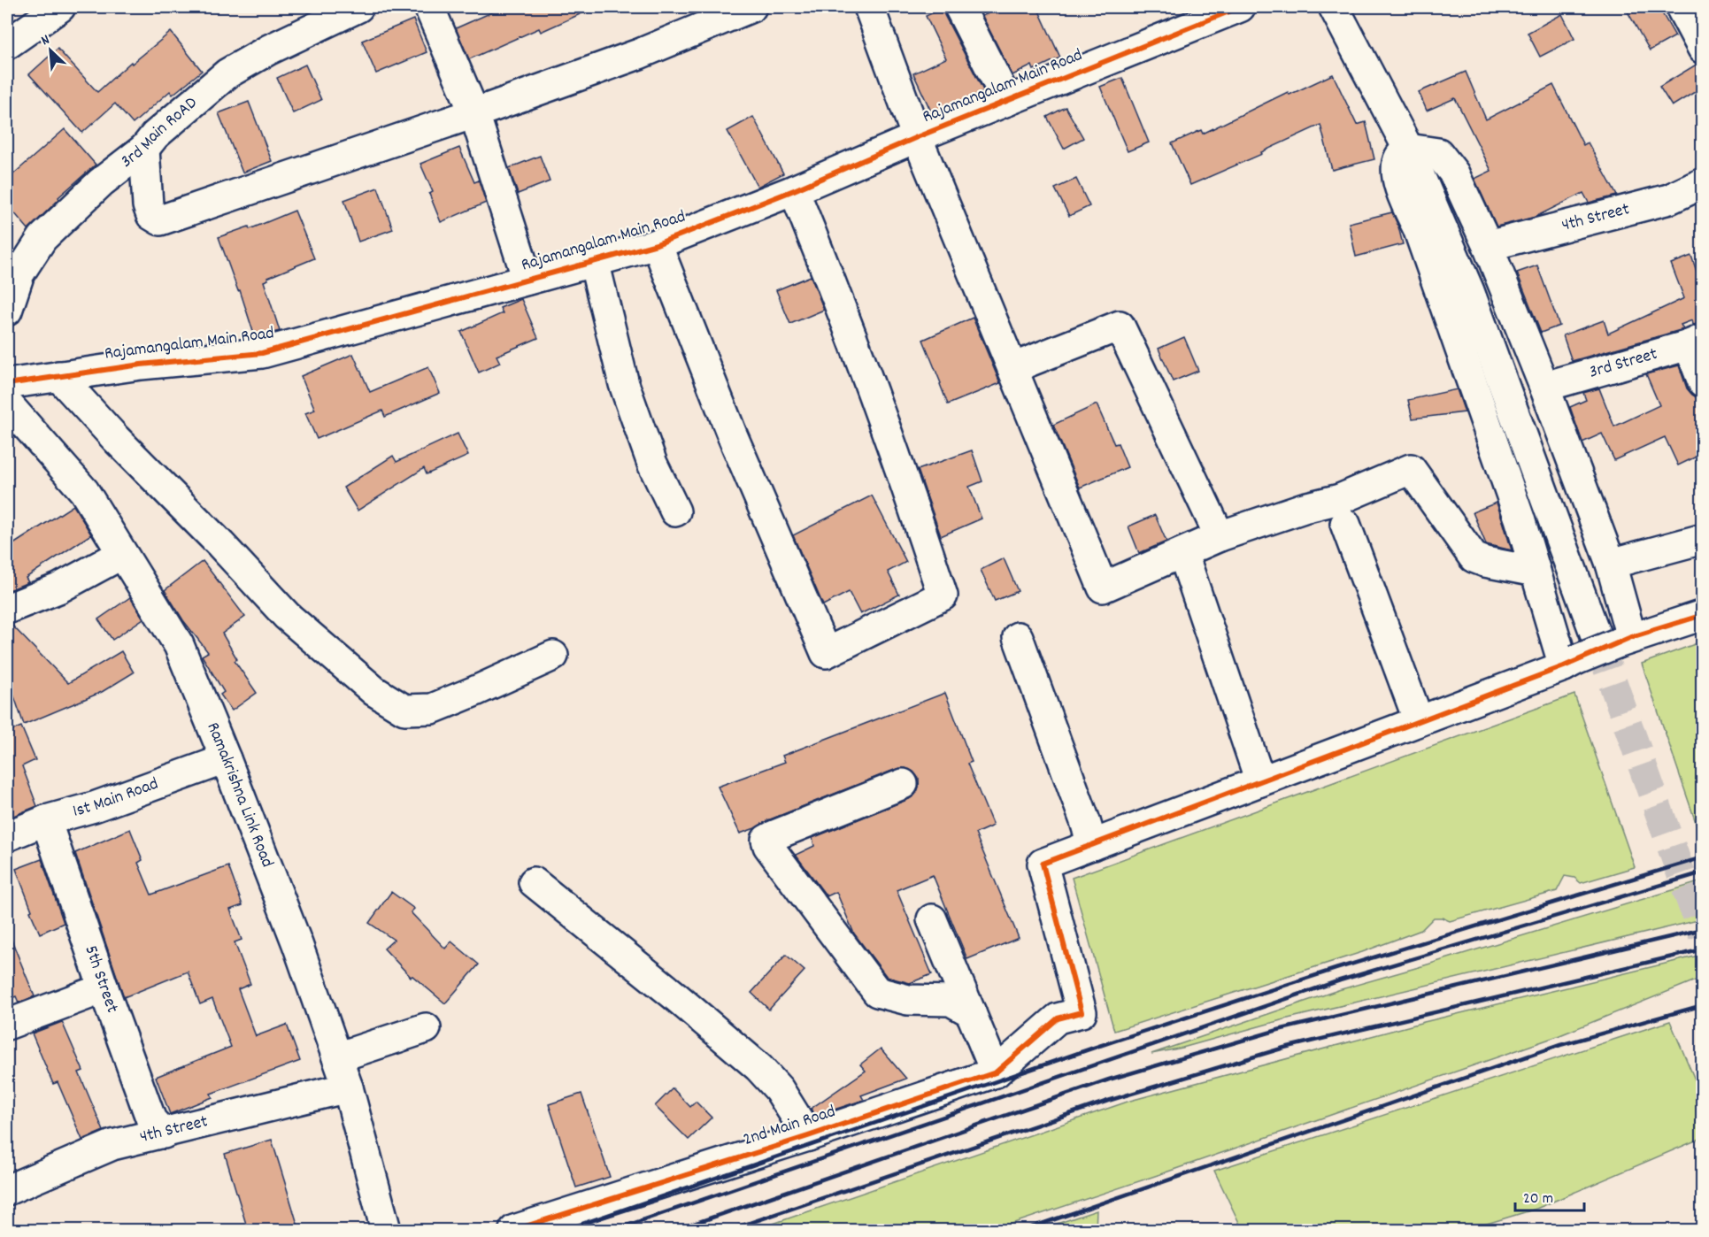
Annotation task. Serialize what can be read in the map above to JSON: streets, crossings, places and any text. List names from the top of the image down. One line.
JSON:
{"streets":{"street":["Rajamangalam Main Road","3rd Main RoAD","4th Street","3rd Street","Ramakrishna Link Road","1st Main Road","5th Street","2nd Main Road"]},"crossings":[["4th Street","Ramakrishna Link Road"],["4th Street","5th Street"],["Ramakrishna Link Road","1st Main Road"],["1st Main Road","5th Street"]],"scale_bar":"20 m","north":"top left"}
